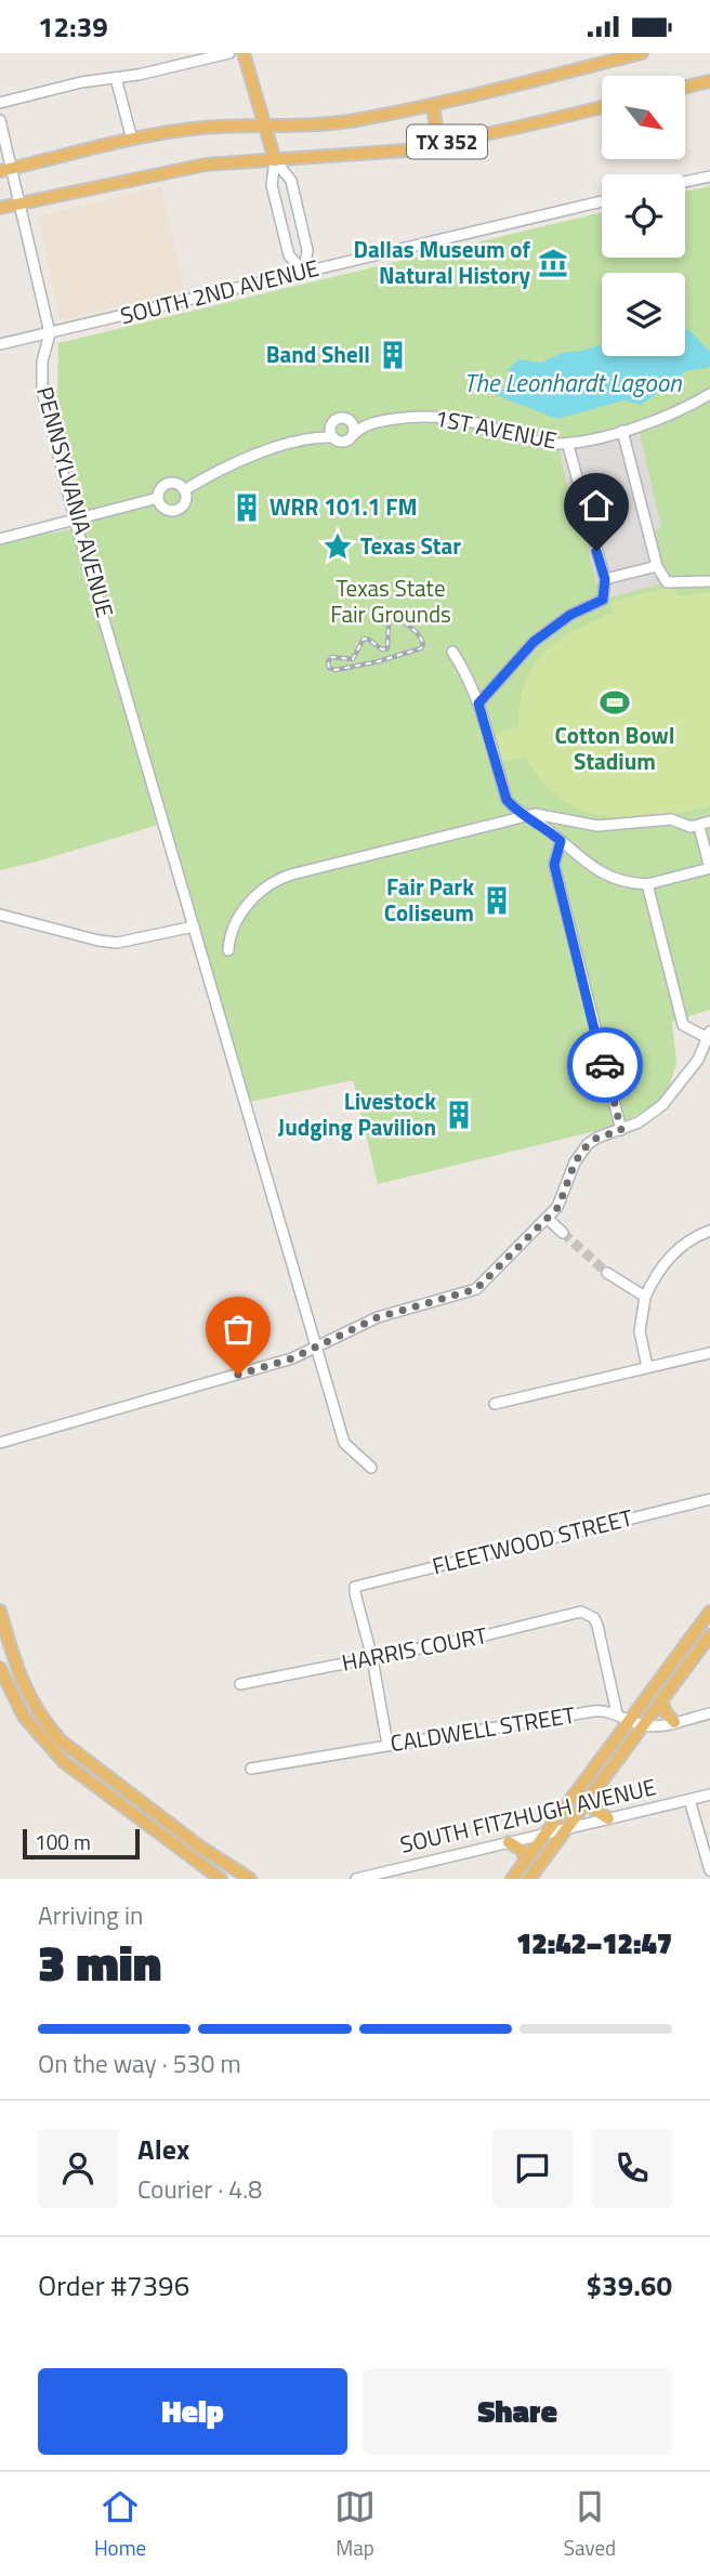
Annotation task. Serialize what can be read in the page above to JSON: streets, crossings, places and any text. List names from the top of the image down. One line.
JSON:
{"streets":{"main road":["TX 352"],"street":["SOUTH 2ND AVENUE","1ST AVENUE","PENNSYLVANIA AVENUE","FLEETWOOD STREET","HARRIS COURT","CALDWELL STREET","SOUTH FITZHUGH AVENUE"]},"crossings":[["TX 352","PENNSYLVANIA AVENUE"],["SOUTH 2ND AVENUE","PENNSYLVANIA AVENUE"],["FLEETWOOD STREET","HARRIS COURT"],["HARRIS COURT","CALDWELL STREET"]],"water":["The Leonhardt Lagoon"],"parks":["Texas State Fair Grounds"],"places":{"museum":["Dallas Museum of Natural History"],"building":["Band Shell","WRR 101.1 FM","Fair Park Coliseum","Livestock Judging Pavilion"],"place":["Texas Star"],"sports":["Cotton Bowl Stadium"]},"scale_bar":"100 m","north":"bottom right","page":{"status":"12:39","scale":"100 m","heading":["3 min","Arriving in","12:42–12:47"],"panel":["Alex","Courier · 4.8","Order #7396","$39.60"],"bar":"On the way · 530 m","buttons":["Help","Share"],"tabs":["Home","Map","Saved"]}}
